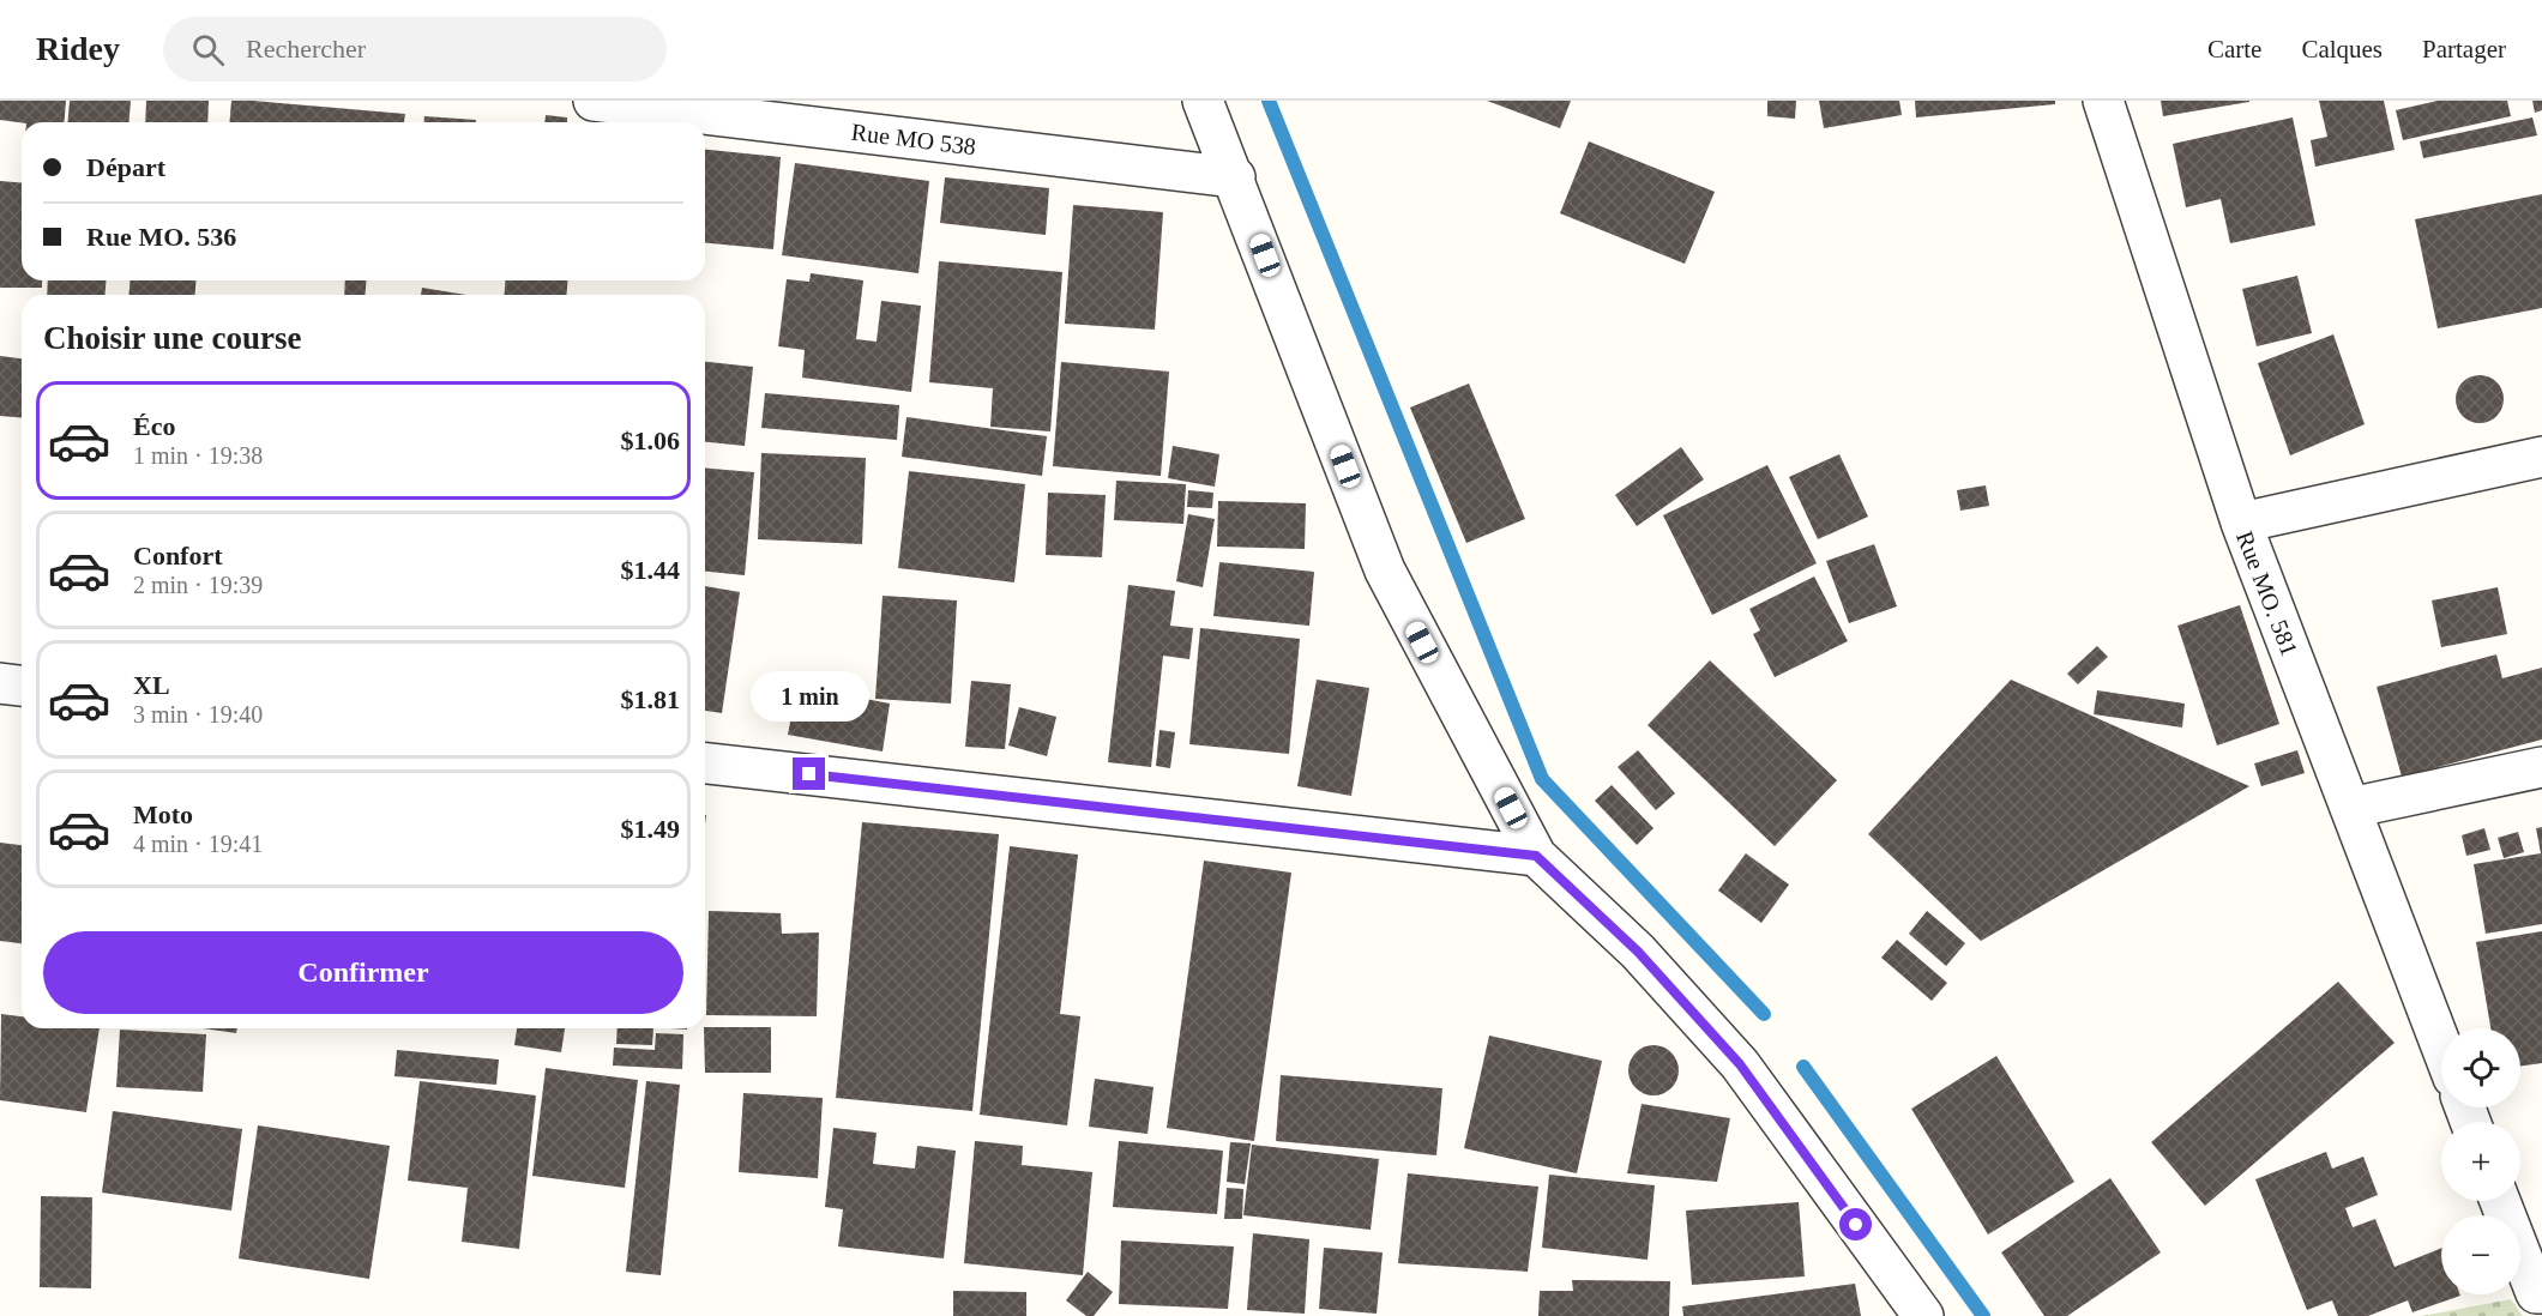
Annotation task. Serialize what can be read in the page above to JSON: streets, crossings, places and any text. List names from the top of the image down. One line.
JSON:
{"streets":{"street":["Rue MO 538","Rue MO. 581"]},"page":{"header":"Ridey","search":"Rechercher","nav":["Carte","Calques","Partager"],"banner":["Départ","Rue MO. 536"],"heading":"Choisir une course","list":[{"name":"Éco","note":"1 min · 19:38","value":"$1.06"},{"name":"Confort","note":"2 min · 19:39","value":"$1.44"},{"name":"XL","note":"3 min · 19:40","value":"$1.81"},{"name":"Moto","note":"4 min · 19:41","value":"$1.49"}],"bubble":"1 min","buttons":"Confirmer","map_buttons":["+","−"]}}
